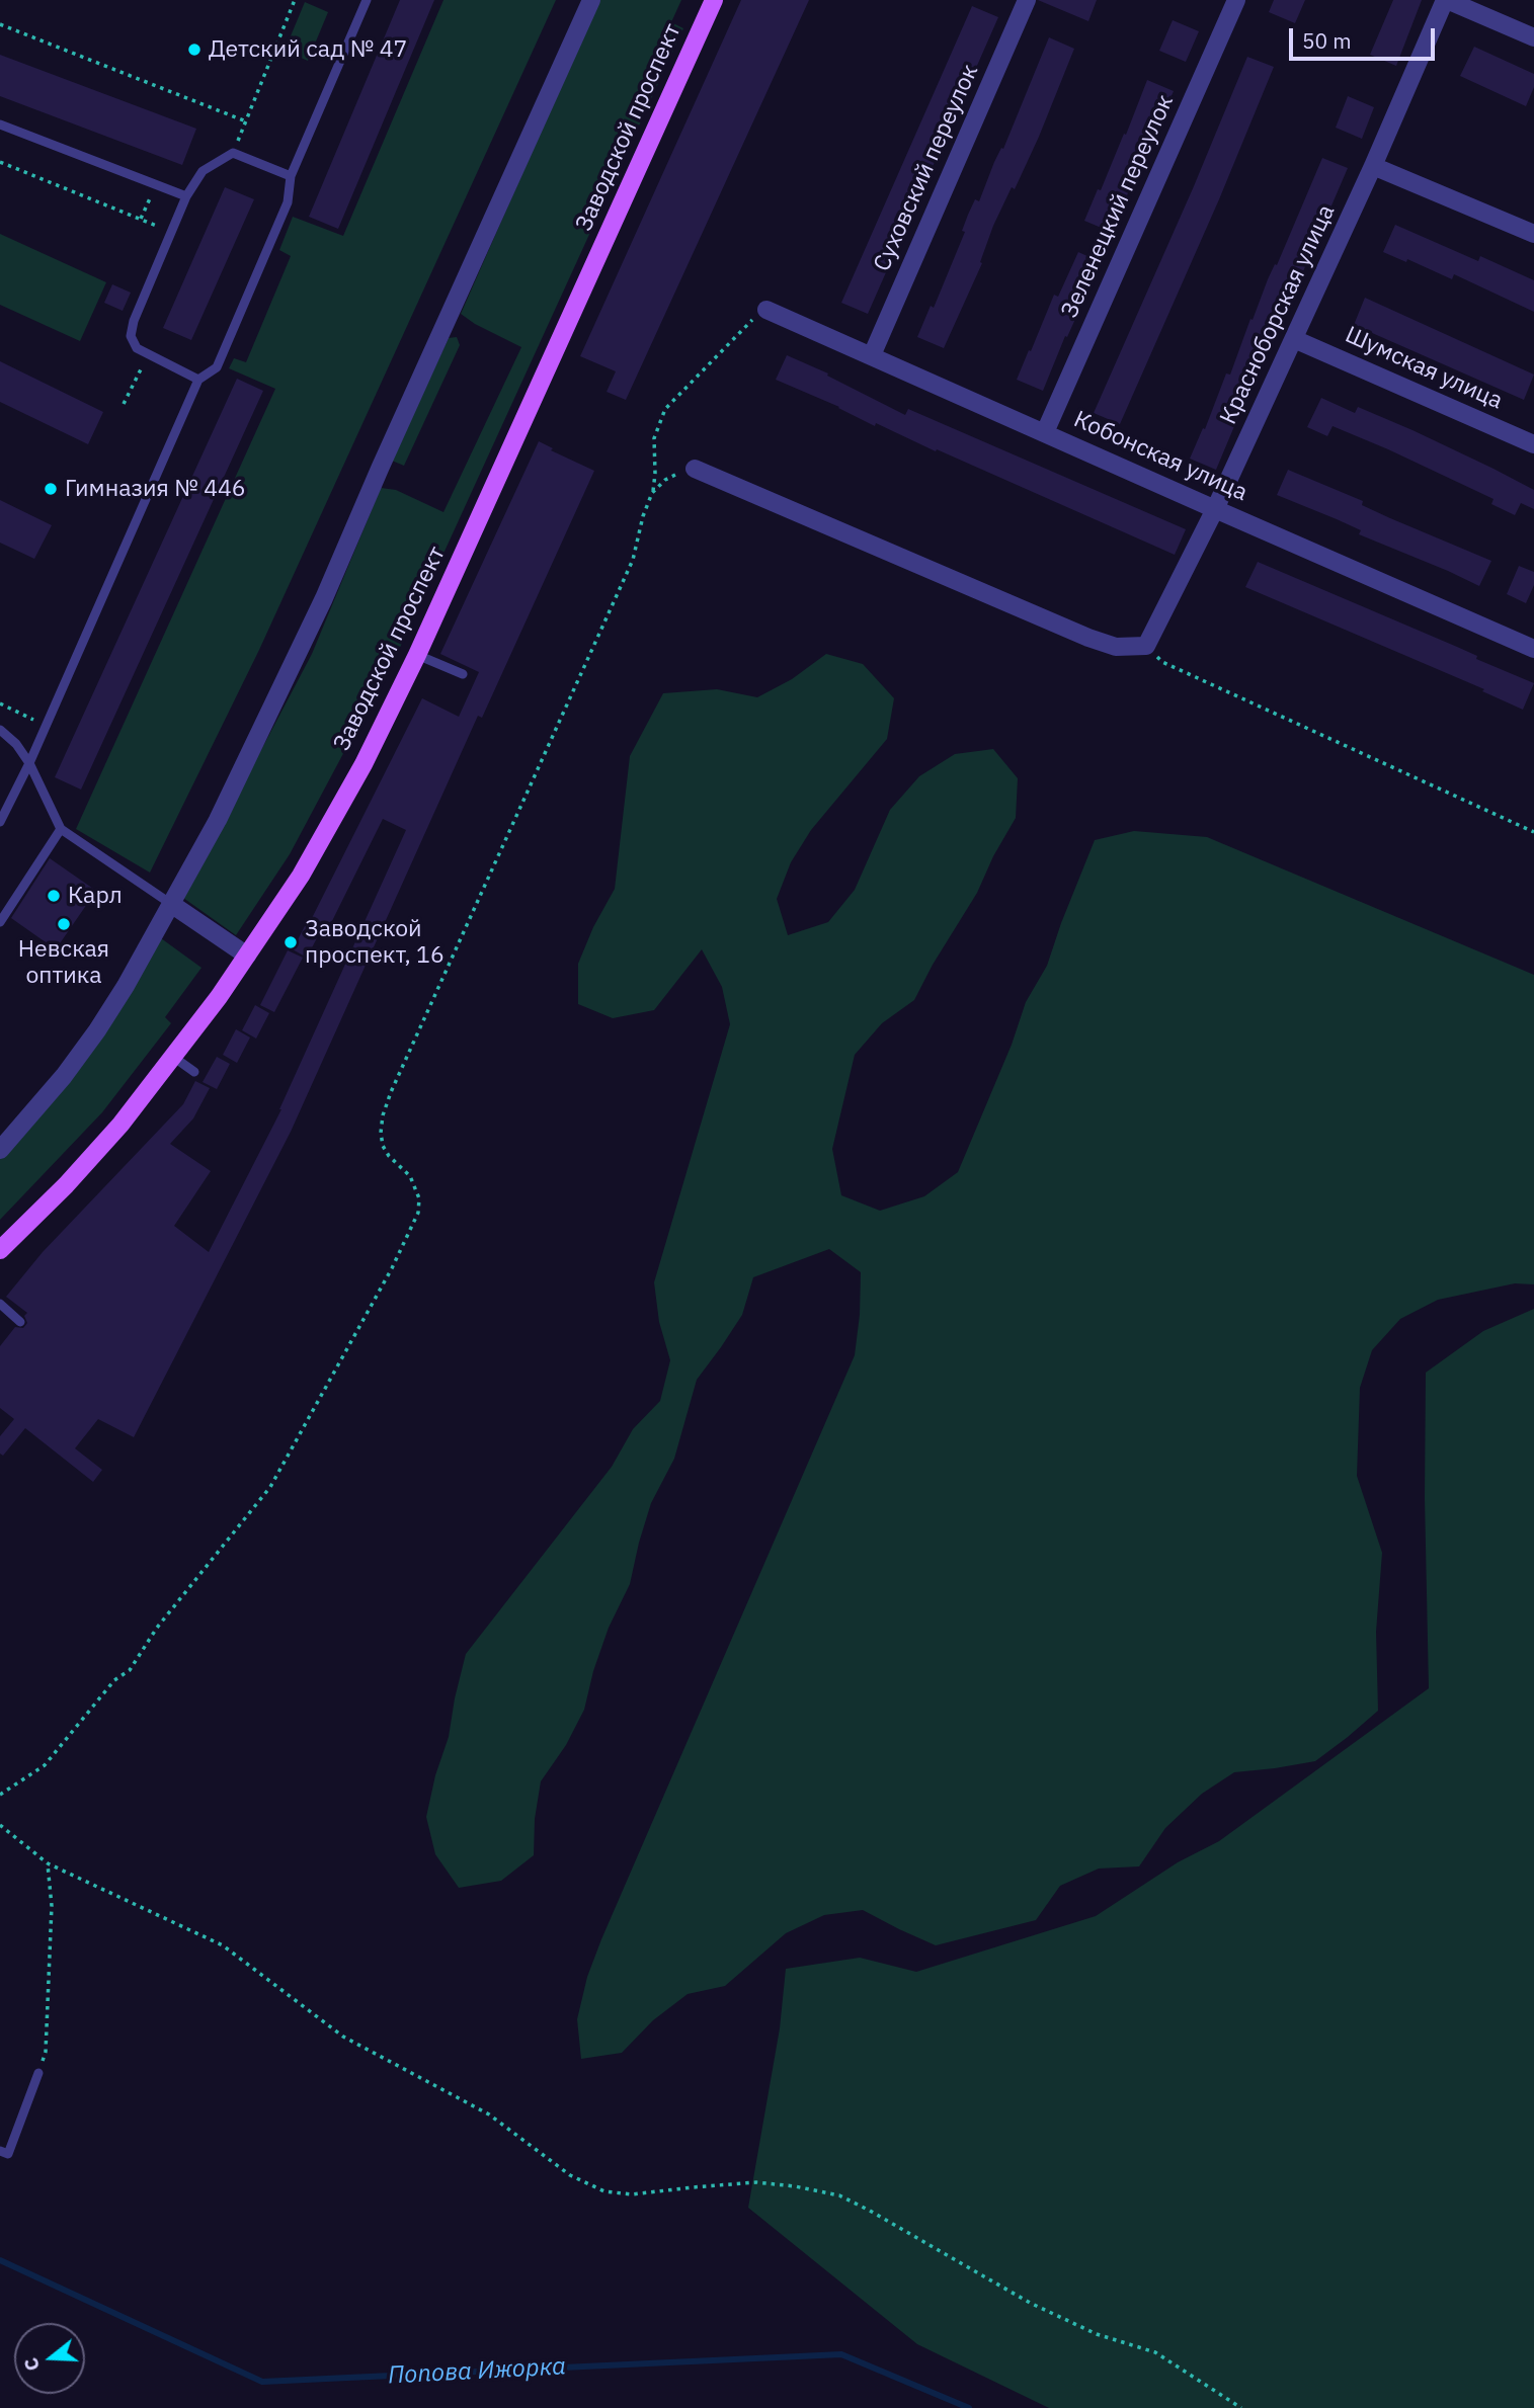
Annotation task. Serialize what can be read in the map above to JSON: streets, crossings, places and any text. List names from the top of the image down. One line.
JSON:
{"streets":{"main road":["Заводской проспект"],"street":["Суховский переулок","Зеленецкий переулок","Красноборская улица","Шумская улица","Кобонская улица"]},"crossings":[["Суховский переулок","Кобонская улица"],["Зеленецкий переулок","Кобонская улица"],["Красноборская улица","Шумская улица"],["Красноборская улица","Кобонская улица"]],"water":["Попова Ижорка"],"places":["Детский сад № 47","Гимназия № 446","Карл","Невская оптика","Заводской проспект, 16"],"scale_bar":"50 m","north":"left"}
